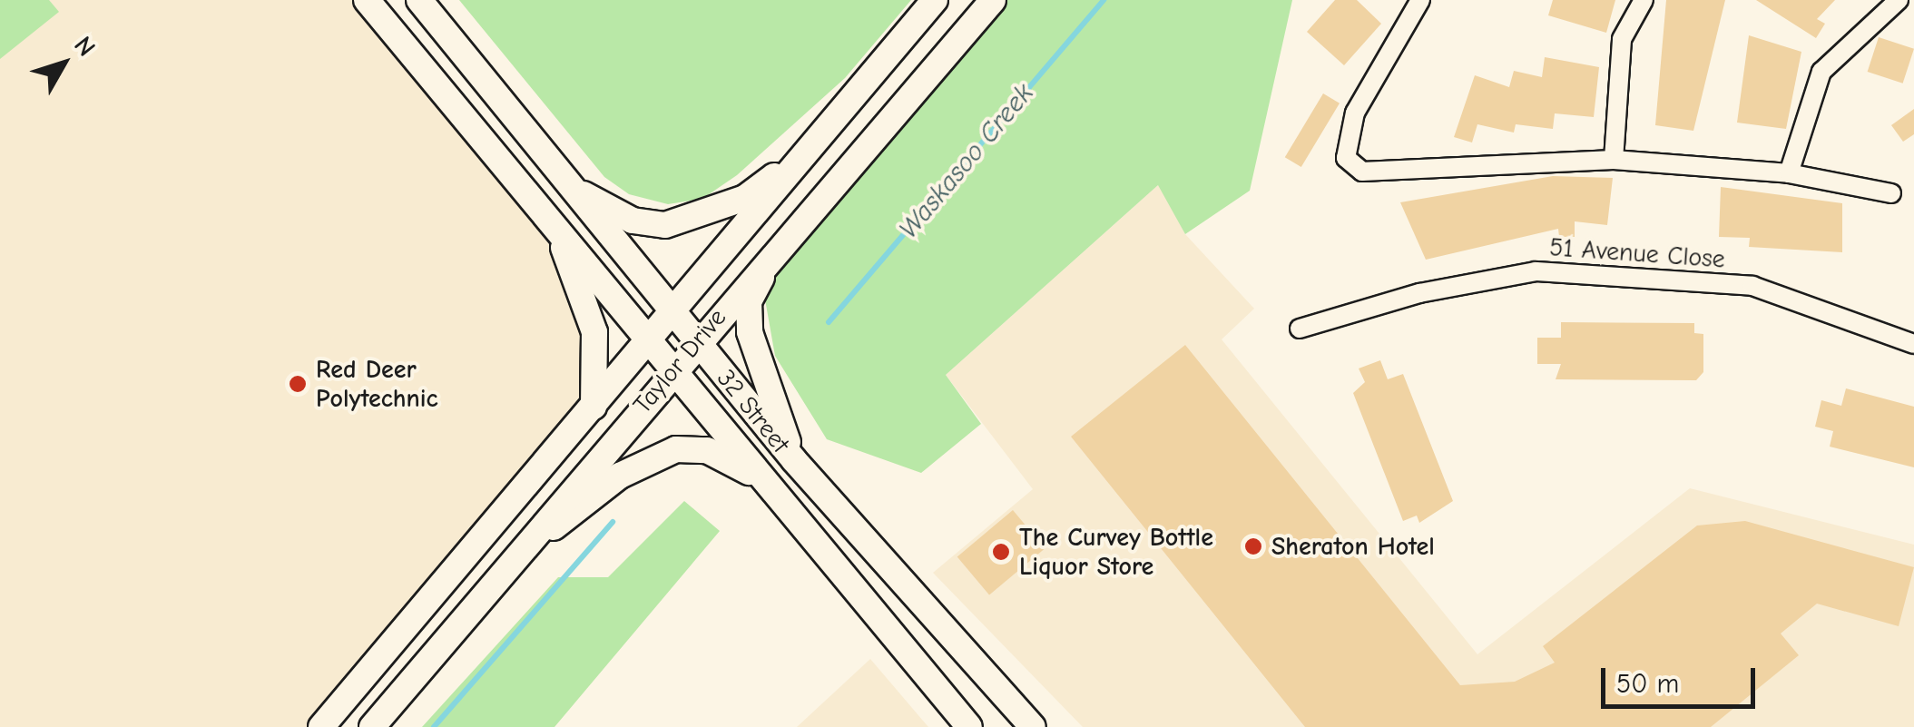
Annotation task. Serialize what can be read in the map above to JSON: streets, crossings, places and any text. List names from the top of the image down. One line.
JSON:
{"streets":{"main road":["Taylor Drive","32 Street"],"street":["51 Avenue Close"]},"crossings":[["Taylor Drive","32 Street"]],"water":["Waskasoo Creek"],"places":["Red Deer Polytechnic","Sheraton Hotel","The Curvey Bottle Liquor Store"],"scale_bar":"50 m","north":"top right"}
